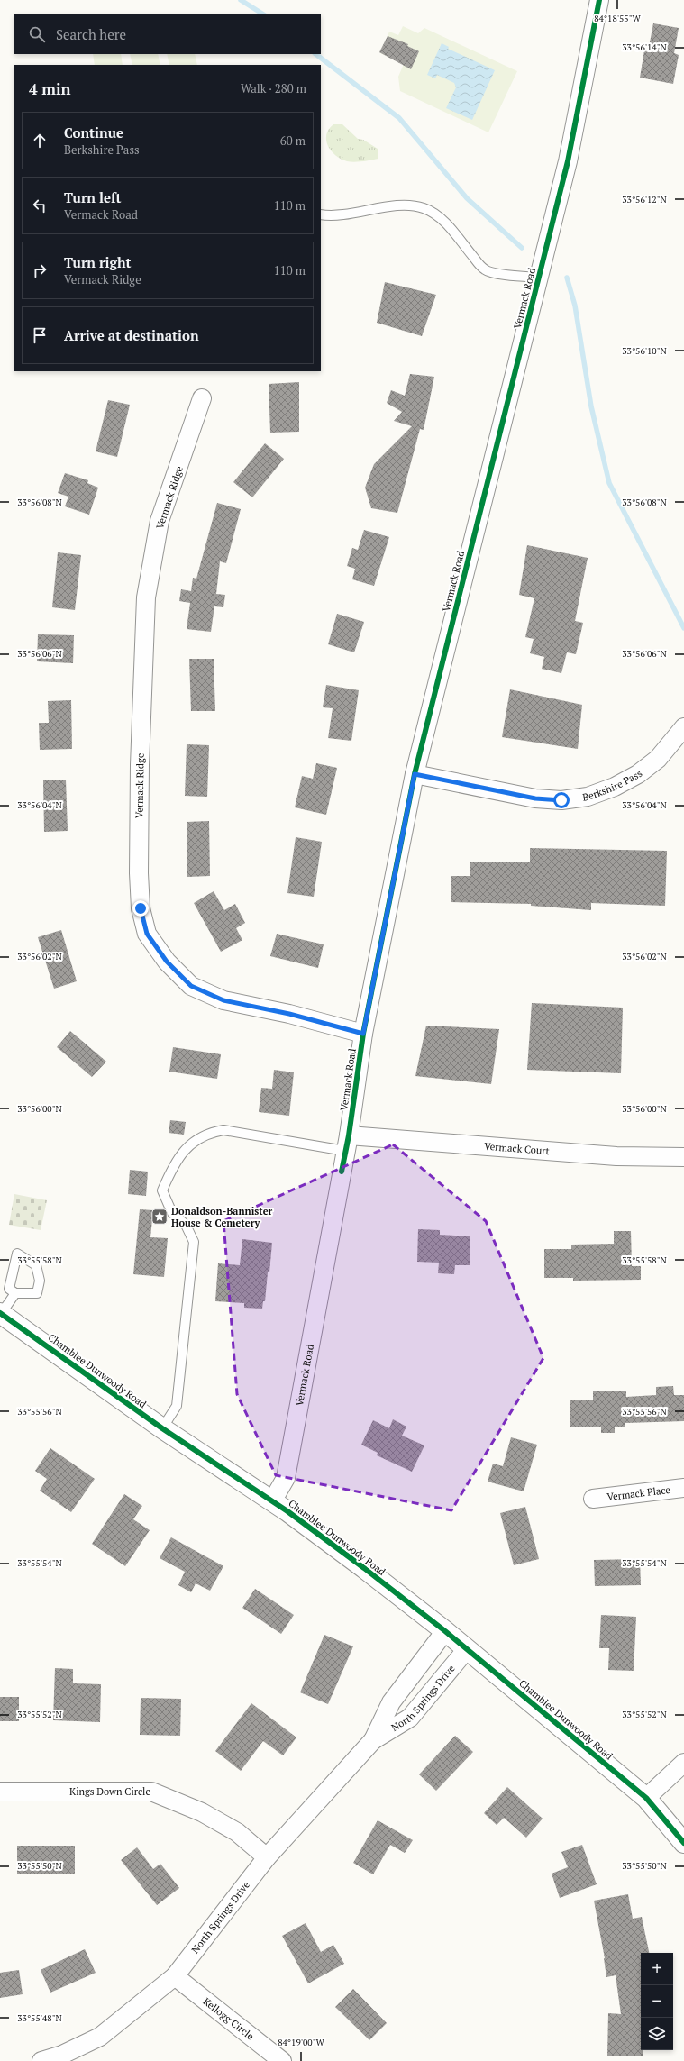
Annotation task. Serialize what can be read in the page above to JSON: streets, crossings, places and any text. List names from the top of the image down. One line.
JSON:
{"streets":{"street":["Vermack Road","Vermack Ridge","Berkshire Pass","Vermack Court","Chamblee Dunwoody Road","Vermack Place","North Springs Drive","Kings Down Circle","Kellogg Circle"]},"crossings":[["Vermack Road","Vermack Ridge"],["Vermack Road","Berkshire Pass"],["Vermack Road","Vermack Court"],["Vermack Road","Chamblee Dunwoody Road"],["Chamblee Dunwoody Road","North Springs Drive"],["North Springs Drive","Kings Down Circle"],["North Springs Drive","Kellogg Circle"]],"places":{"place":["Donaldson-Bannister House & Cemetery"]},"page":{"search":"Search here","heading":["4 min","Walk · 280 m"],"list":[["Continue","Berkshire Pass","60 m"],["Turn left","Vermack Road","110 m"],["Turn right","Vermack Ridge","110 m"],"Arrive at destination"],"map_buttons":["+","−"]},"coordinates":["84°18'55\"W","33°56'14\"N","33°56'12\"N","33°56'10\"N","33°56'08\"N","33°56'06\"N","33°56'04\"N","33°56'02\"N","33°56'00\"N","33°55'58\"N","33°55'56\"N","33°55'54\"N","33°55'52\"N","33°55'50\"N","33°55'48\"N","84°19'00\"W"]}
